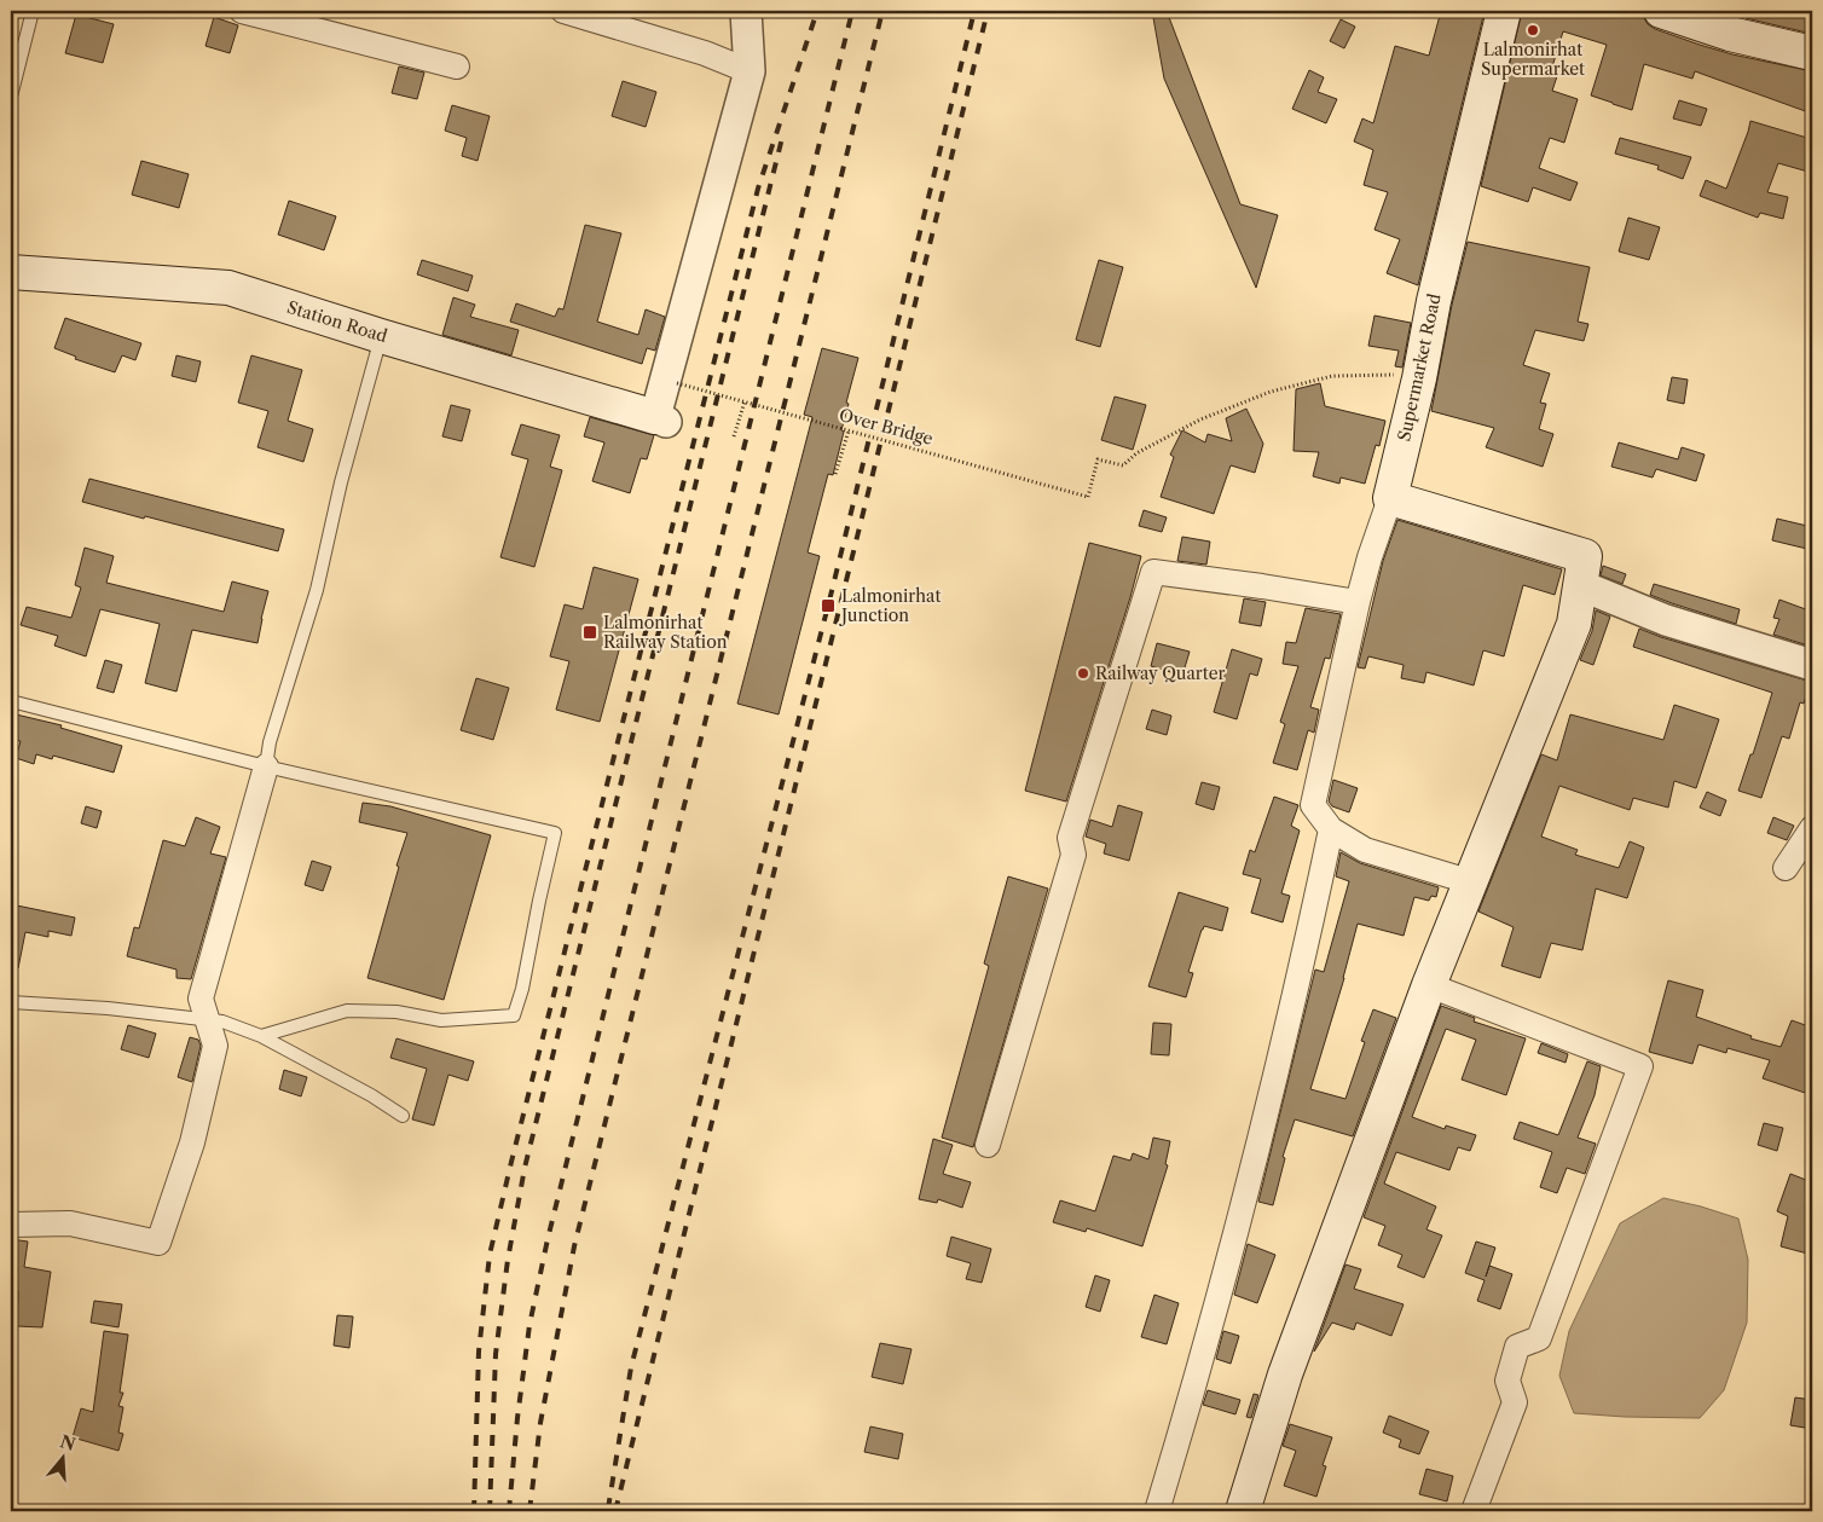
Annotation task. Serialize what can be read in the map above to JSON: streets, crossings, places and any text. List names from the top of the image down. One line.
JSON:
{"streets":{"main road":["Station Road","Supermarket Road"],"path":["Over Bridge"]},"crossings":[["Supermarket Road","Over Bridge"]],"places":{"other":["Lalmonirhat Supermarket","Railway Quarter"],"transit":["Lalmonirhat Junction","Lalmonirhat Railway Station"]},"north":"top"}
